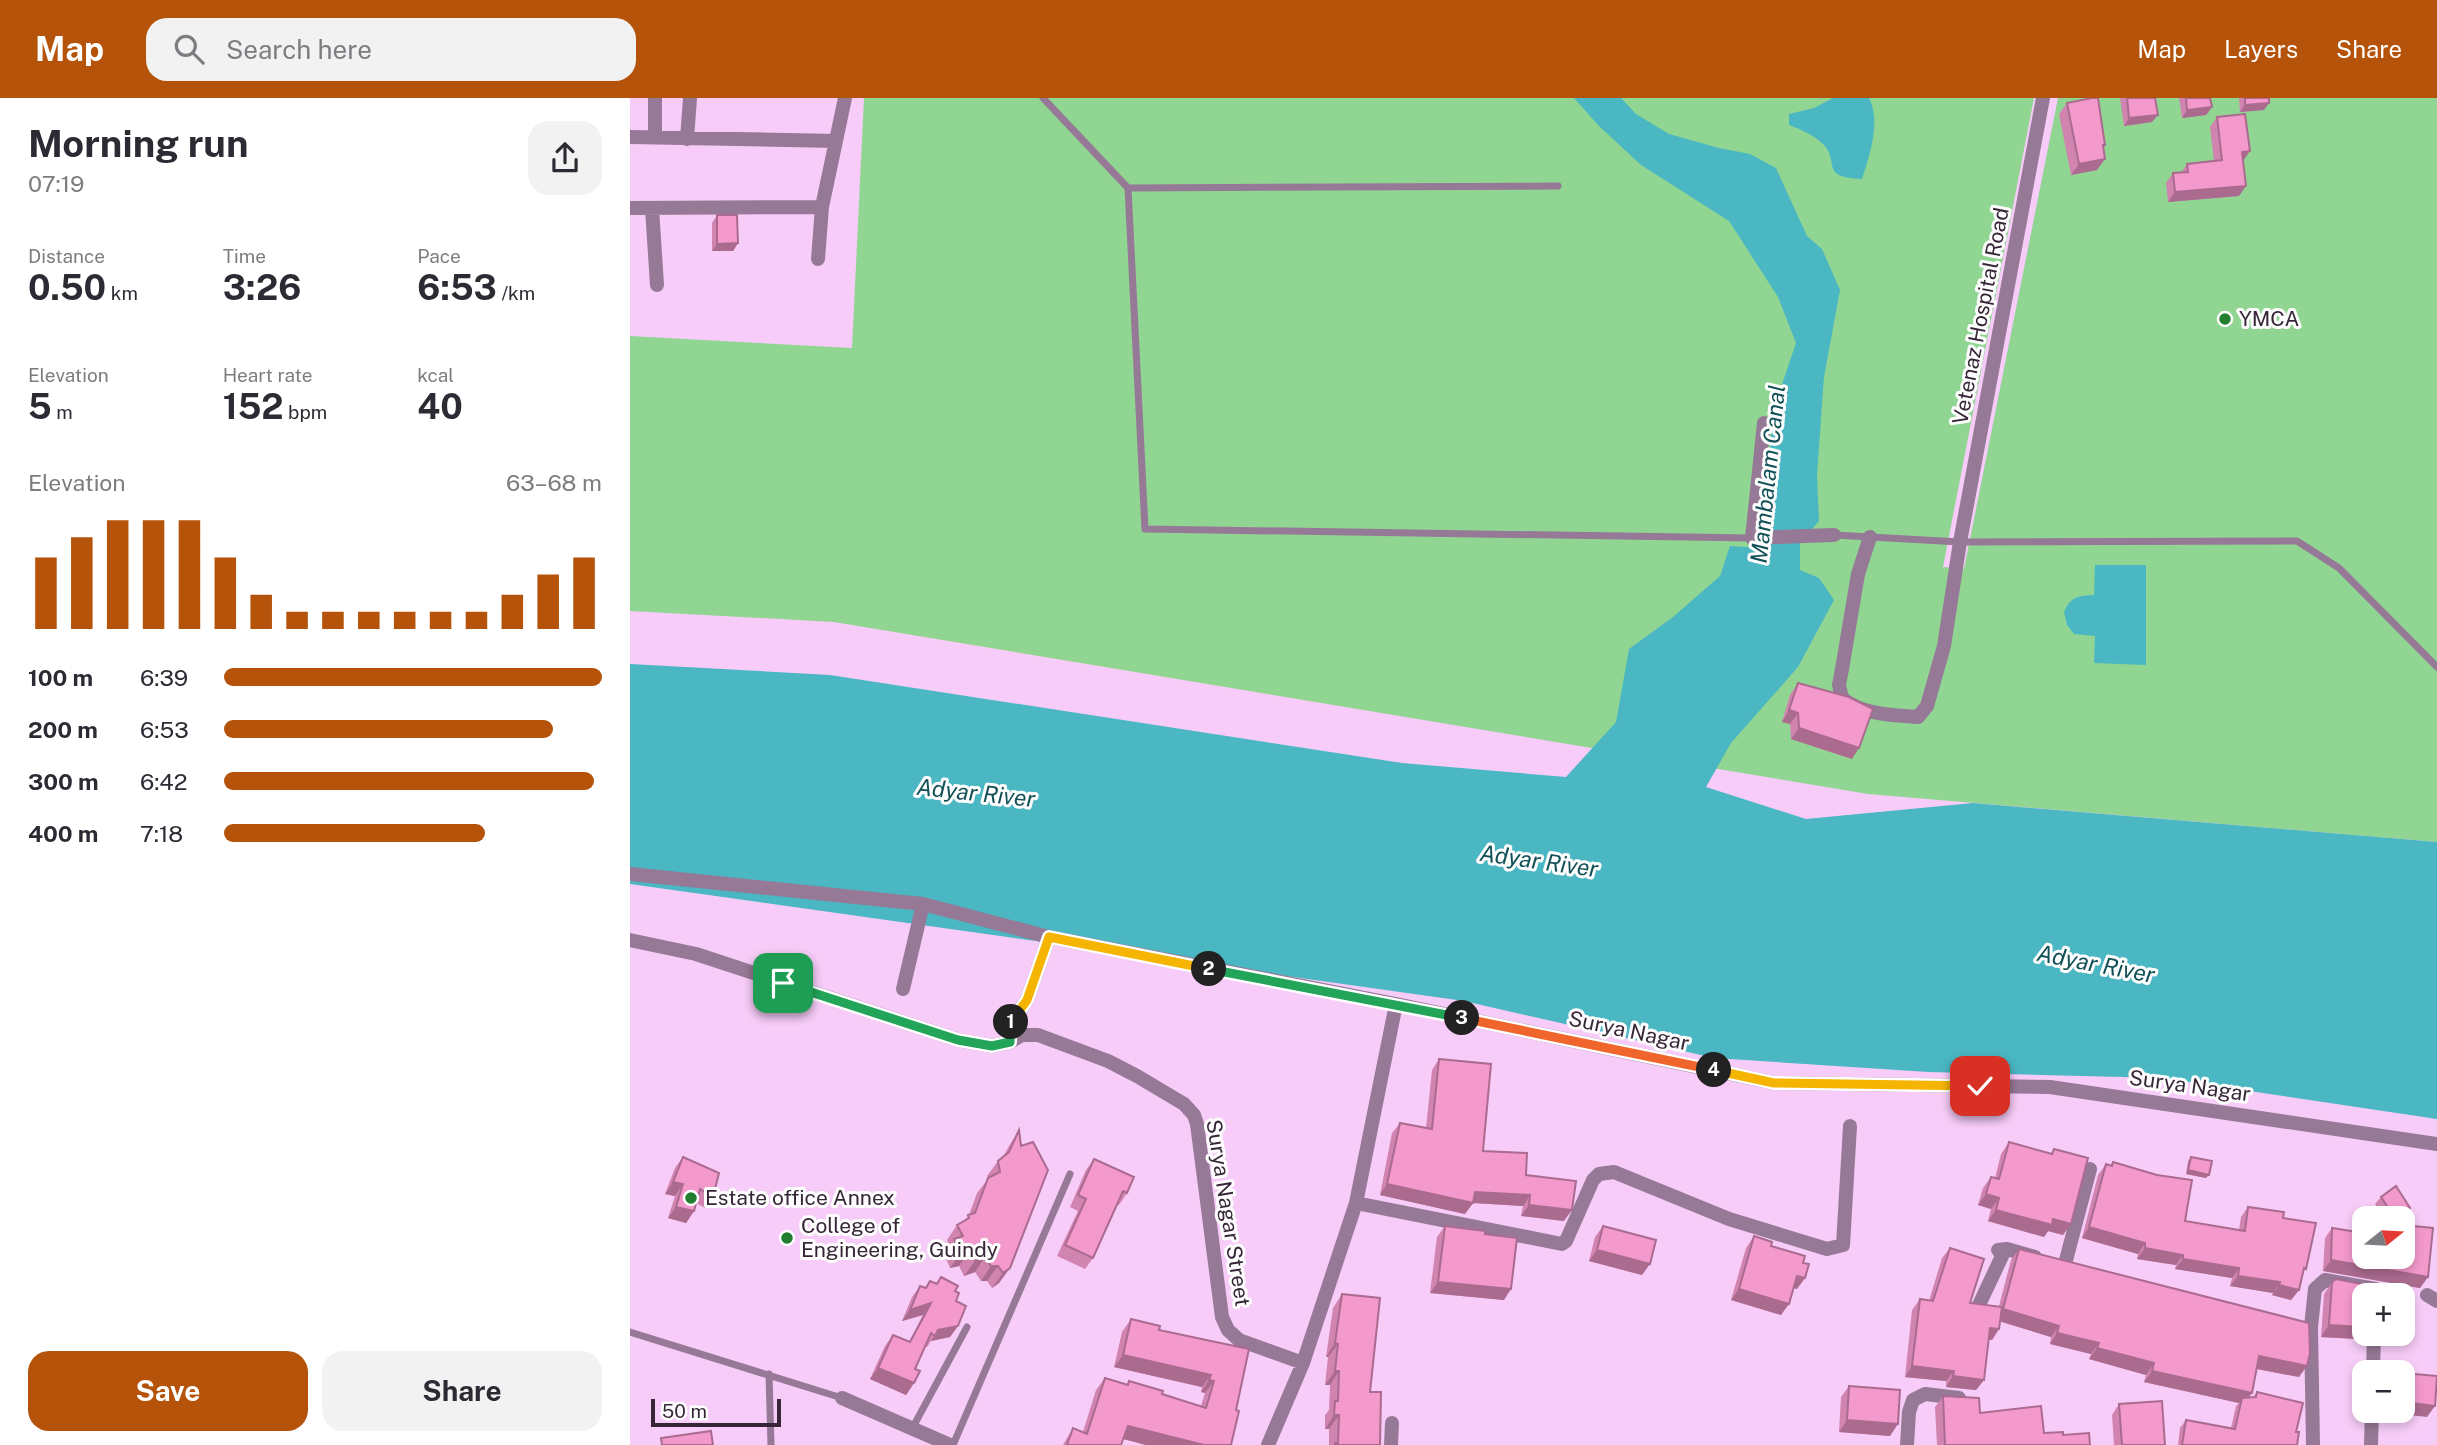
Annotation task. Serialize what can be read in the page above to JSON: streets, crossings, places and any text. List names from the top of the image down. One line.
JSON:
{"streets":{"street":["Vetenaz Hospital Road","Surya Nagar","Surya Nagar Street"]},"water":["Mambalam Canal","Adyar River"],"places":["YMCA","Estate office Annex","College of Engineering, Guindy"],"scale_bar":"50 m","north":"right","page":{"header":"Map","search":"Search here","nav":["Map","Layers","Share"],"heading":["Morning run","07:19"],"stats":[["Distance","0.50 km"],["Time","3:26"],["Pace","6:53 /km"],["Elevation","5 m"],["Heart rate","152 bpm"],["kcal","40"]],"chart":["Elevation","63–68 m"],"list":[{"name":"100 m","note":"6:39"},{"name":"200 m","note":"6:53"},{"name":"300 m","note":"6:42"},{"name":"400 m","note":"7:18"}],"pins":["2","3","1","4"],"map_buttons":["+","−"],"buttons":["Save","Share"],"scale":"50 m"}}
